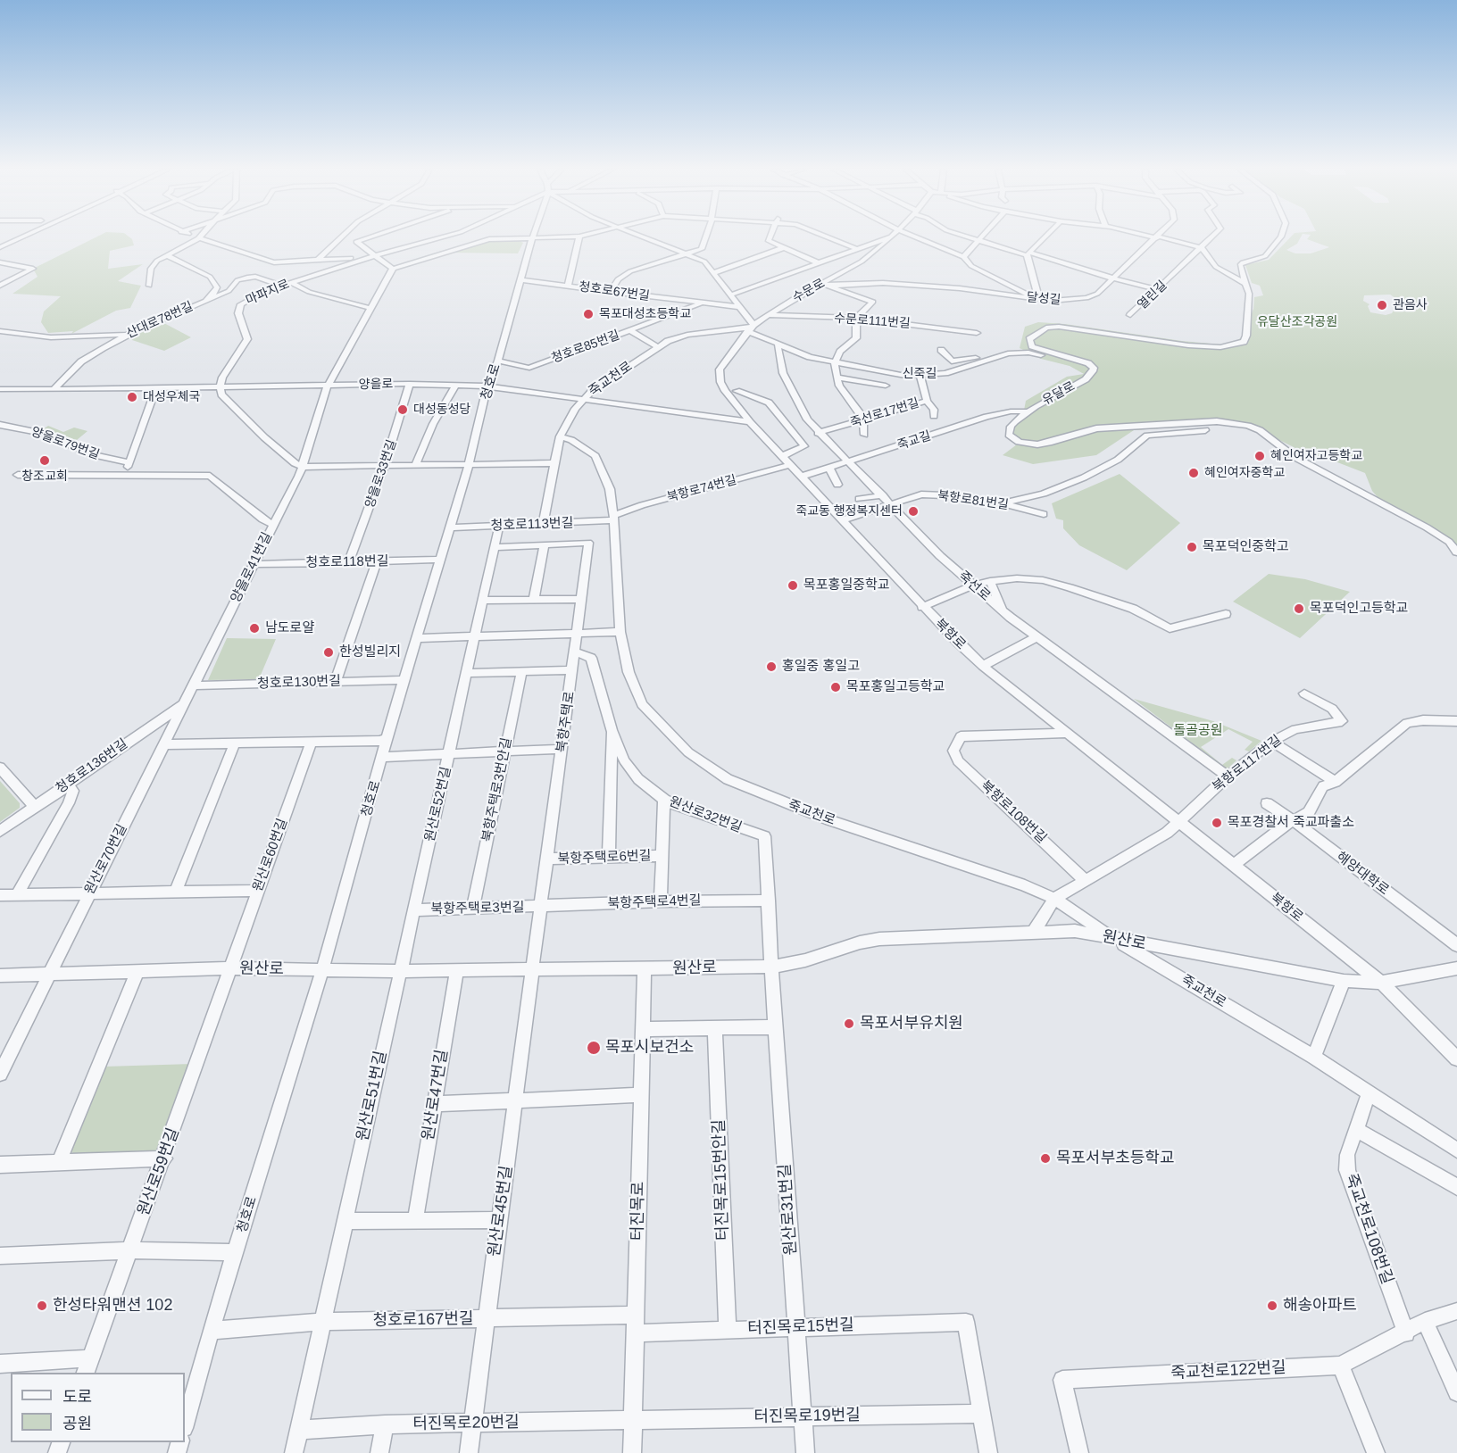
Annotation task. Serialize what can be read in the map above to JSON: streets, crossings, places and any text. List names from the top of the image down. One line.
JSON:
{"streets":{"street":["수문로","청호로67번길","마파지로","열린길","달성길","산대로78번길","수문로111번길","청호로85번길","신죽길","죽교천로","청호로","양을로","유달로","죽선로17번길","죽교길","양을로79번길","양을로33번길","북항로74번길","북항로81번길","청호로113번길","청호로118번길","양을로41번길","죽선로","북항로","청호로130번길","북항주택로","북항로117번길","청호로136번길","북항주택로3번안길","원산로52번길","북항로108번길","원산로32번길","원산로60번길","북항주택로6번길","원산로70번길","해양대학로","북항주택로4번길","북항주택로3번길","원산로","원산로47번길","원산로51번길","원산로59번길","터진목로15번안길","원산로31번길","원산로45번길","터진목로","죽교천로108번길","청호로167번길","터진목로15번길","죽교천로122번길","터진목로19번길","터진목로20번길"]},"crossings":[["수문로","달성길"],["수문로","수문로111번길"],["수문로","신죽길"],["수문로","죽교천로"],["수문로","북항로"],["청호로67번길","청호로85번길"],["청호로67번길","청호로"],["마파지로","양을로"],["산대로78번길","양을로"],["청호로85번길","청호로"],["신죽길","죽교천로"],["신죽길","유달로"],["신죽길","죽선로17번길"],["신죽길","죽선로"],["신죽길","북항로"],["죽교천로","양을로"],["죽교천로","북항로74번길"],["죽교천로","청호로113번길"],["죽교천로","북항로"],["죽교천로","원산로"],["죽교천로","죽교천로108번길"],["청호로","양을로"],["청호로","청호로113번길"],["청호로","청호로118번길"],["청호로","청호로130번길"],["청호로","원산로"],["청호로","청호로167번길"],["양을로","양을로33번길"],["양을로","양을로41번길"],["양을로","북항로"],["유달로","죽교길"],["죽선로17번길","죽선로"],["죽교길","죽선로"],["죽교길","북항로"],["양을로33번길","청호로118번길"],["북항로74번길","청호로113번길"],["북항로74번길","북항로"],["북항로81번길","죽선로"],["북항로81번길","북항로"],["청호로113번길","원산로52번길"],["청호로118번길","양을로41번길"],["양을로41번길","청호로130번길"],["양을로41번길","청호로136번길"],["양을로41번길","원산로70번길"],["죽선로","북항로117번길"],["북항로","북항로117번길"],["북항로","북항로108번길"],["북항로","원산로"],["북항주택로","원산로32번길"],["북항주택로","북항주택로6번길"],["북항주택로","북항주택로4번길"],["북항주택로","북항주택로3번길"],["북항주택로","원산로"],["북항주택로","원산로45번길"],["북항주택로3번안길","북항주택로3번길"],["원산로52번길","북항주택로3번길"],["원산로52번길","원산로"],["원산로52번길","원산로51번길"],["원산로32번길","북항주택로4번길"],["원산로32번길","원산로"],["원산로32번길","원산로31번길"],["원산로60번길","원산로"],["원산로60번길","원산로59번길"],["원산로70번길","원산로"],["북항주택로4번길","북항주택로3번길"],["원산로","원산로47번길"],["원산로","원산로51번길"],["원산로","원산로59번길"],["원산로","원산로31번길"],["원산로","원산로45번길"],["원산로","터진목로"],["원산로51번길","청호로167번길"],["원산로51번길","터진목로20번길"],["터진목로15번안길","터진목로15번길"],["원산로31번길","터진목로15번길"],["원산로31번길","터진목로19번길"],["원산로45번길","청호로167번길"],["원산로45번길","터진목로20번길"],["터진목로","청호로167번길"],["터진목로","터진목로15번길"],["터진목로","터진목로19번길"],["터진목로","터진목로20번길"],["죽교천로108번길","죽교천로122번길"],["터진목로15번길","터진목로19번길"],["터진목로19번길","터진목로20번길"]],"parks":["유달산조각공원","돌골공원"],"places":["관음사","목포대성초등학교","대성우체국","대성동성당","혜인여자고등학교","창조교회","혜인여자중학교","죽교동 행정복지센터","목포덕인중학고","목포홍일중학교","목포덕인고등학교","남도로얄","한성빌리지","홍일중 홍일고","목포홍일고등학교","목포경찰서 죽교파출소","목포서부유치원","목포시보건소","목포서부초등학교","한성타워맨션 102","해송아파트"],"legend":["도로","공원"]}
